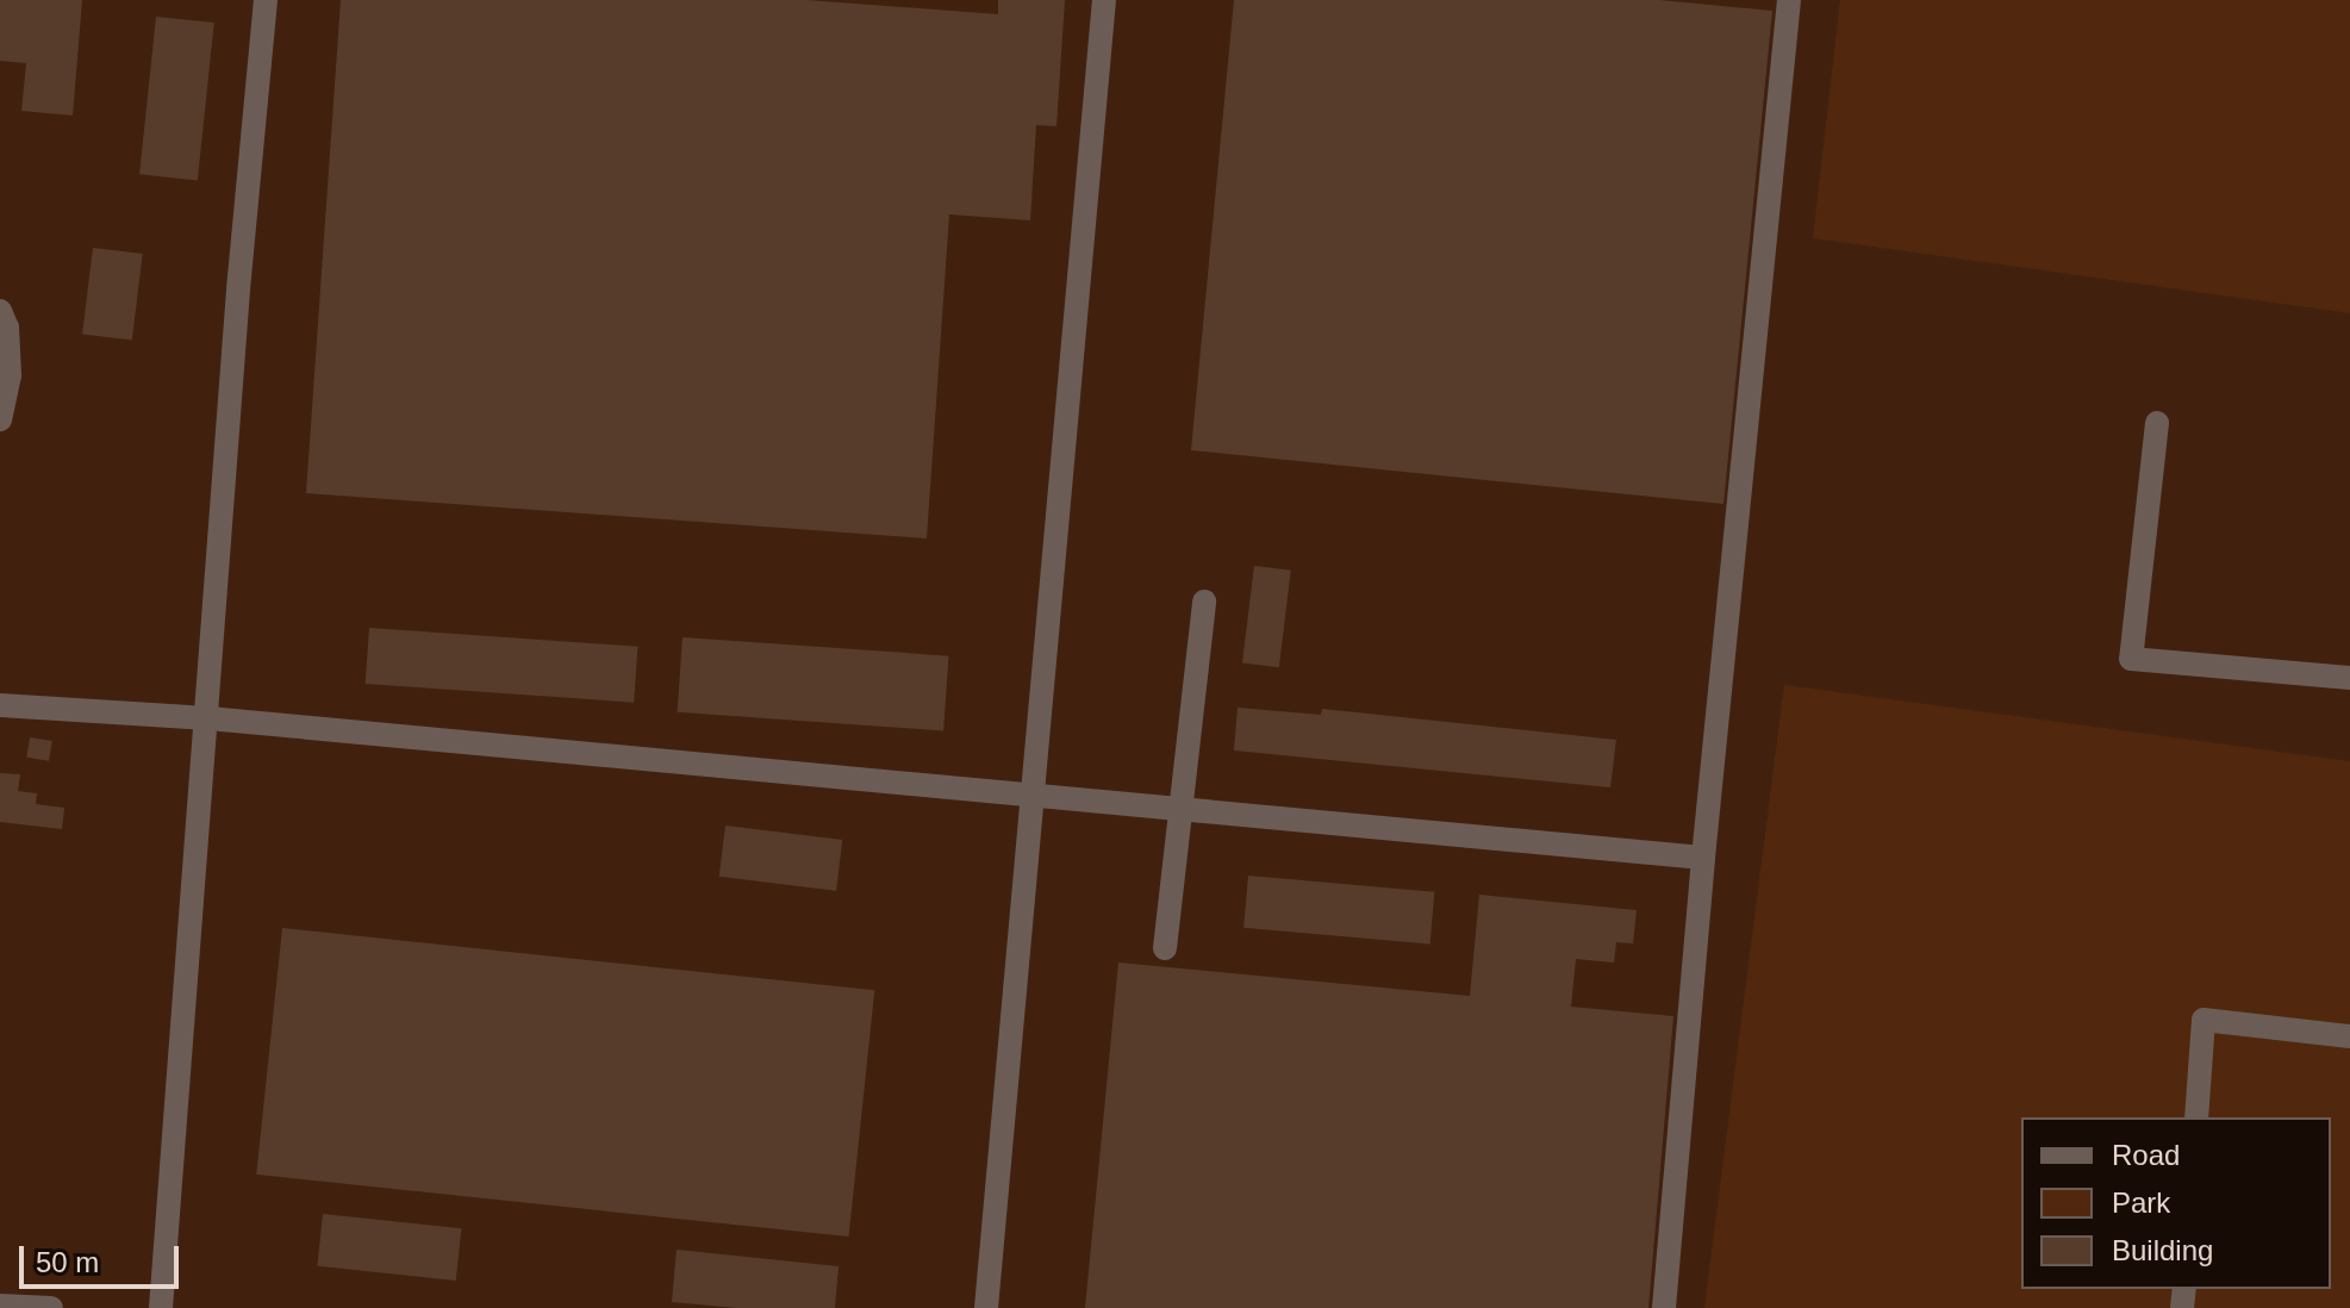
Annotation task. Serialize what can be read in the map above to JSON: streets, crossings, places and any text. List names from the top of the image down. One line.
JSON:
{"legend":["Road","Park","Building"],"scale_bar":"50 m"}
